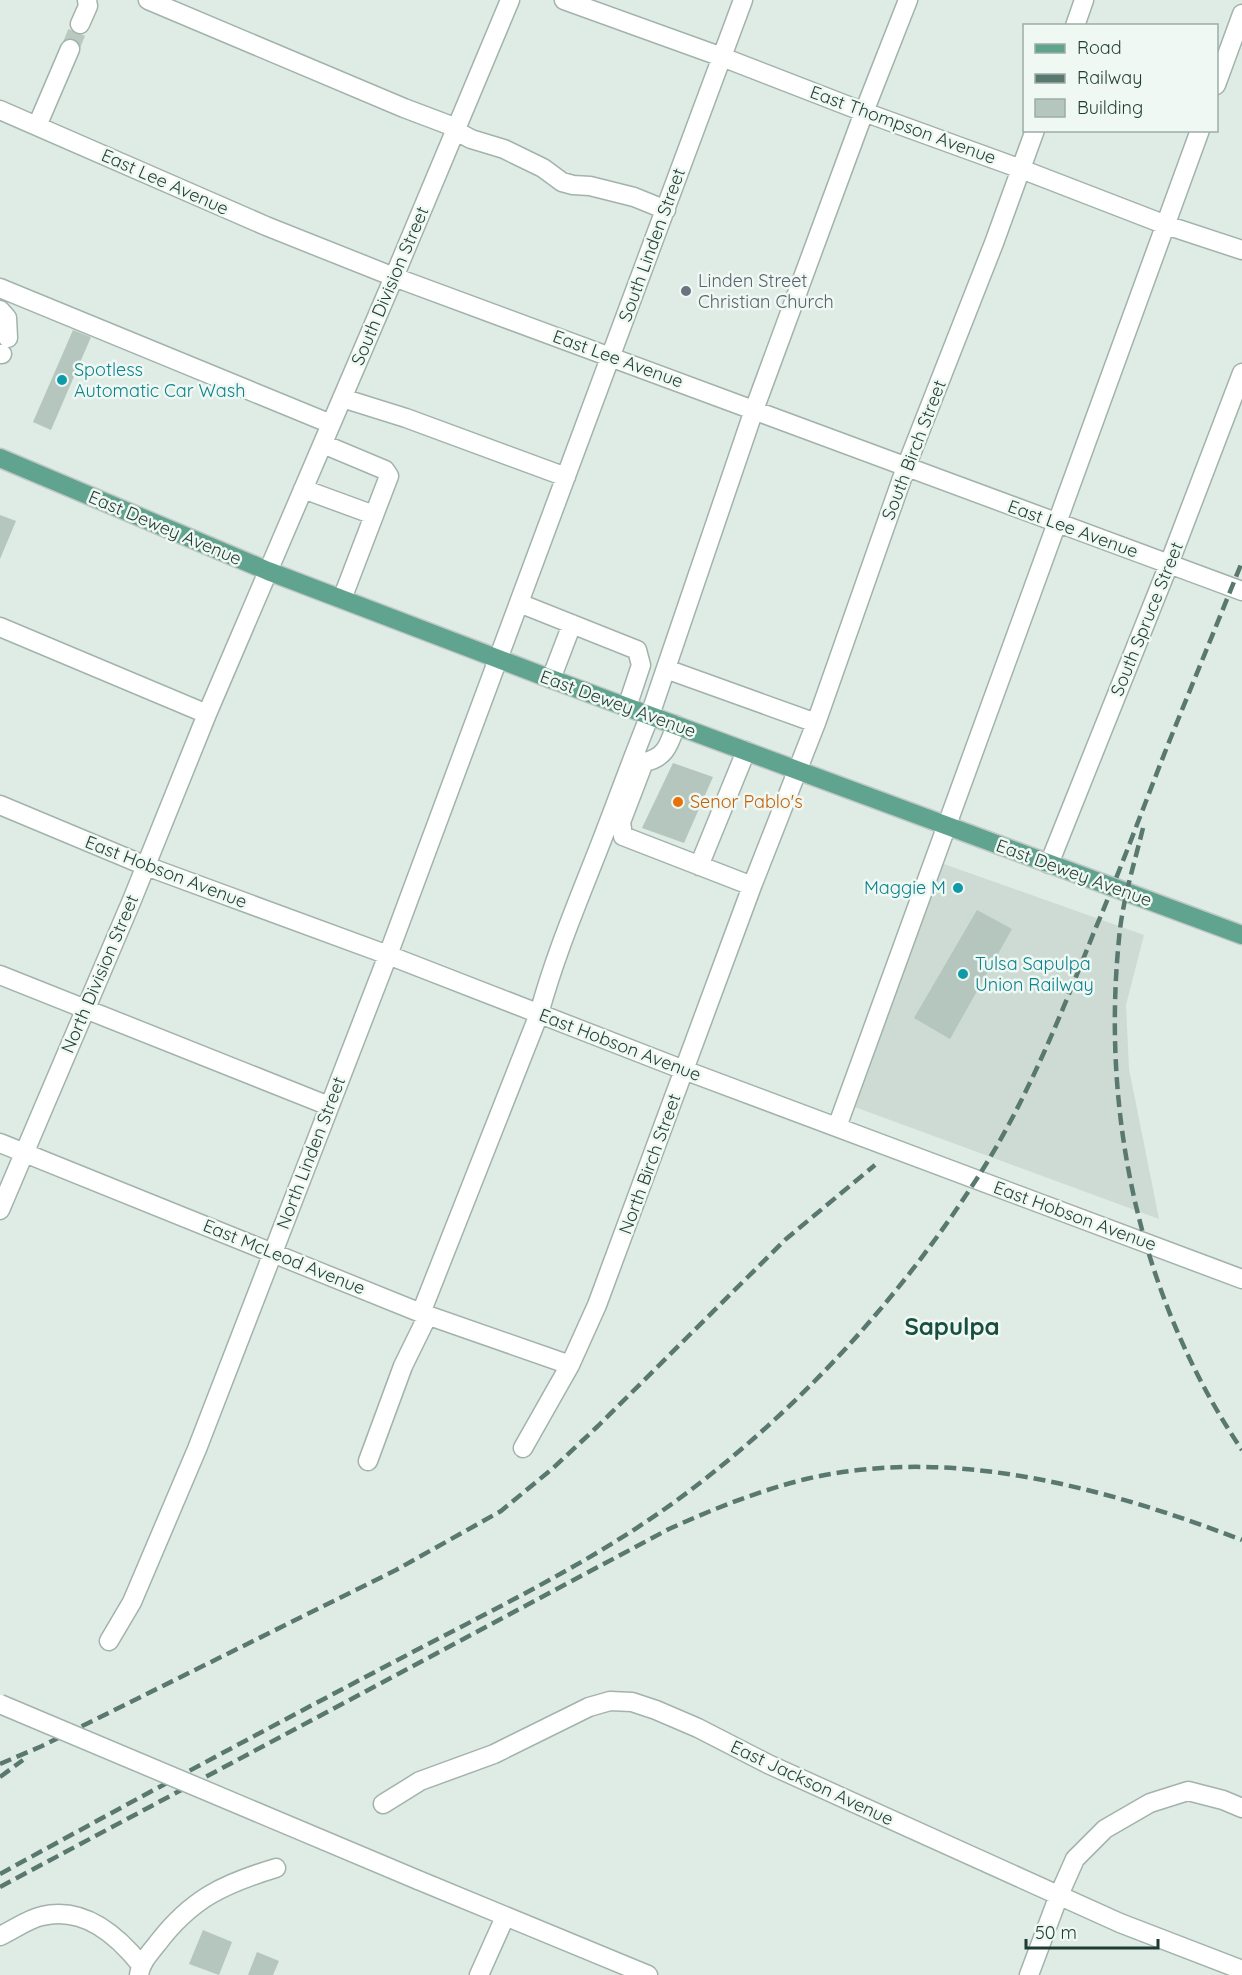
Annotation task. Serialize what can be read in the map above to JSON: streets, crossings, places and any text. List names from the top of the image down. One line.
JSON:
{"streets":{"main road":["East Dewey Avenue"],"street":["East Thompson Avenue","East Lee Avenue","South Linden Street","South Division Street","South Birch Street","South Spruce Street","East Hobson Avenue","North Division Street","North Linden Street","North Birch Street","East McLeod Avenue","East Jackson Avenue"]},"crossings":[["East Thompson Avenue","South Linden Street"],["East Thompson Avenue","South Birch Street"],["East Lee Avenue","South Linden Street"],["East Lee Avenue","South Division Street"],["East Lee Avenue","South Birch Street"],["East Lee Avenue","South Spruce Street"],["South Linden Street","East Dewey Avenue"],["South Linden Street","North Linden Street"],["South Division Street","East Dewey Avenue"],["South Division Street","North Division Street"],["South Birch Street","East Dewey Avenue"],["South Birch Street","North Birch Street"],["East Dewey Avenue","South Spruce Street"],["East Dewey Avenue","North Division Street"],["East Dewey Avenue","North Linden Street"],["East Dewey Avenue","North Birch Street"],["East Hobson Avenue","North Division Street"],["East Hobson Avenue","North Linden Street"],["East Hobson Avenue","North Birch Street"],["North Division Street","East McLeod Avenue"],["North Linden Street","East McLeod Avenue"],["North Birch Street","East McLeod Avenue"]],"districts":["Sapulpa"],"places":["Linden Street Christian Church","Spotless Automatic Car Wash","Senor Pablo's","Maggie M","Tulsa Sapulpa Union Railway"],"legend":["Road","Railway","Building"],"scale_bar":"50 m"}
